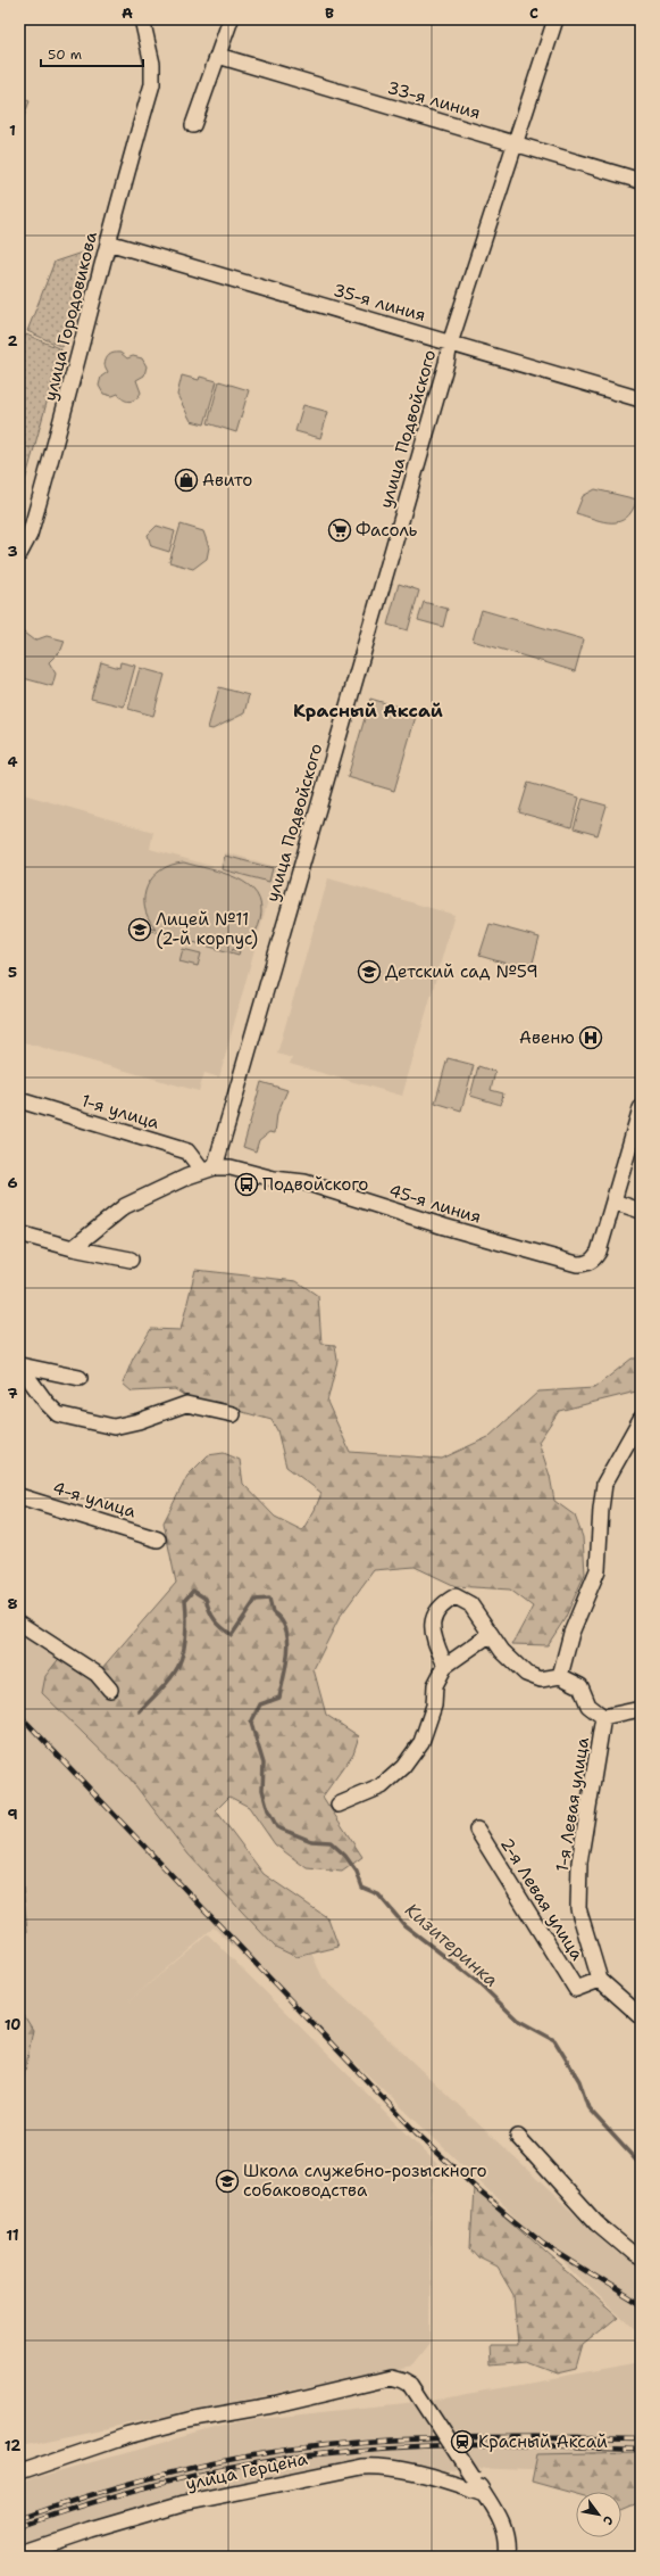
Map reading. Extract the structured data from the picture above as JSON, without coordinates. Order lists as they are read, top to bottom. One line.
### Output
{"streets":{"street":["33-я линия","35-я линия","улица Городовикова","улица Подвойского","1-я улица","45-я линия","4-я улица","1-я Левая улица","2-я Левая улица","улица Герцена"]},"crossings":[["33-я линия","улица Подвойского"],["35-я линия","улица Городовикова"],["35-я линия","улица Подвойского"],["улица Подвойского","1-я улица"],["улица Подвойского","45-я линия"],["1-я улица","45-я линия"],["1-я Левая улица","2-я Левая улица"]],"districts":["Красный Аксай"],"water":["Кизитеринка"],"places":{"shop":["Авито"],"supermarket":["Фасоль"],"school or university":["Лицей №11 (2-й корпус)","Детский сад №59","Школа служебно-розыскного собаководства"],"hospital":["Авеню"],"bus stop":["Подвойского"],"station":["Красный Аксай"]},"scale_bar":"50 m","north":"bottom right","grid":{"columns":["A","B","C"],"rows":["1","2","3","4","5","6","7","8","9","10","11","12"]}}
